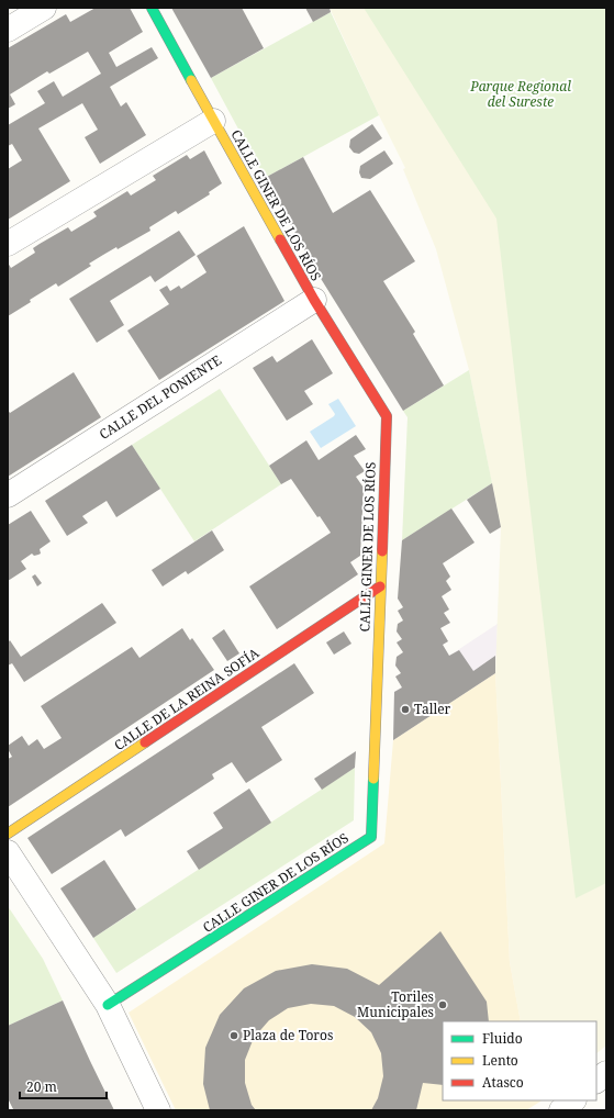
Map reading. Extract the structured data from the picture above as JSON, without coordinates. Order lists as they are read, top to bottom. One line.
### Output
{"streets":{"street":["CALLE GINER DE LOS RÍOS","CALLE DEL PONIENTE","CALLE DE LA REINA SOFÍA"]},"crossings":[["CALLE GINER DE LOS RÍOS","CALLE DEL PONIENTE"],["CALLE GINER DE LOS RÍOS","CALLE DE LA REINA SOFÍA"]],"parks":["Parque Regional del Sureste"],"places":["Taller","Toriles Municipales","Plaza de Toros"],"legend":["Fluido","Lento","Atasco"],"scale_bar":"20 m"}
